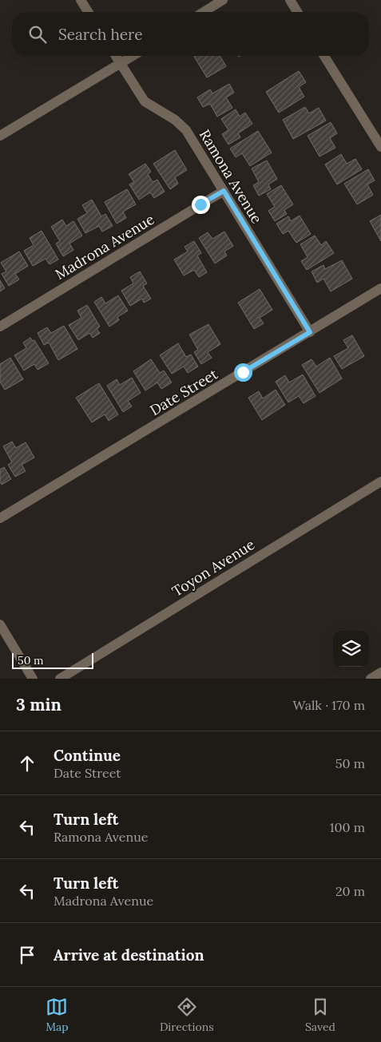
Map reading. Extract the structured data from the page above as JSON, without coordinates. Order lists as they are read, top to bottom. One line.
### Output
{"streets":{"street":["Ramona Avenue","Madrona Avenue","Date Street","Toyon Avenue"]},"crossings":[["Ramona Avenue","Madrona Avenue"],["Ramona Avenue","Date Street"]],"scale_bar":"50 m","page":{"search":"Search here","scale":"50 m","heading":["3 min","Walk · 170 m"],"list":[["Continue","Date Street","50 m"],["Turn left","Ramona Avenue","100 m"],["Turn left","Madrona Avenue","20 m"],"Arrive at destination"],"nav":["Map","Directions","Saved"]}}
